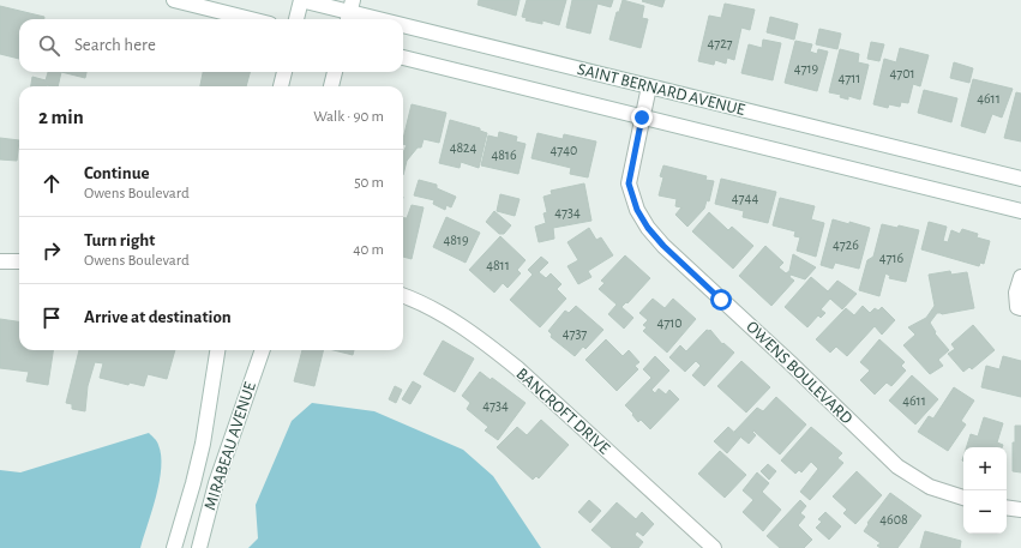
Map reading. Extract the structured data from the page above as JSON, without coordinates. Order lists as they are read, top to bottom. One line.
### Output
{"streets":{"street":["SAINT BERNARD AVENUE","OWENS BOULEVARD","BANCROFT DRIVE","MIRABEAU AVENUE"]},"crossings":[["SAINT BERNARD AVENUE","OWENS BOULEVARD"]],"house_numbers":["4727","4719","4701","4711","4611","4824","4740","4816","4744","4734","4819","4726","4716","4811","4710","4737","4611","4734","4608"],"page":{"search":"Search here","heading":["2 min","Walk · 90 m"],"list":[["Continue","Owens Boulevard","50 m"],["Turn right","Owens Boulevard","40 m"],"Arrive at destination"],"map_buttons":["+","−"]}}
